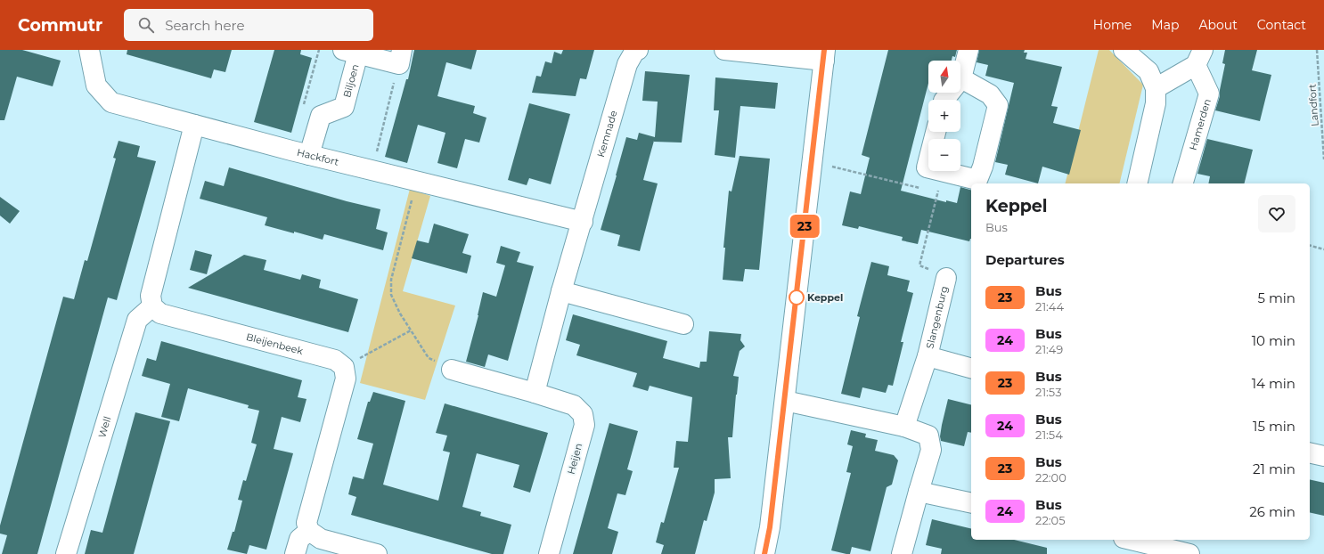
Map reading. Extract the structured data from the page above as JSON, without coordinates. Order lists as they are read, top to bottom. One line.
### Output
{"streets":{"street":["Biljoen","Hamerden","Kemnade","Hackfort","Slangenburg","Bleijenbeek","Well","Heijen"],"path":["Landfort"]},"crossings":[["Biljoen","Hackfort"],["Kemnade","Hackfort"],["Bleijenbeek","Well"]],"places":["Keppel"],"lines":["bus line 23"],"north":"top","page":{"header":"Commutr","search":"Search here","nav":["Home","Map","About","Contact"],"on_map":"23","map_buttons":["+","−"],"heading":[["Keppel","Bus"],"Departures"],"list":[{"mark":"23","name":"Bus","note":"21:44","value":"5 min"},{"mark":"24","name":"Bus","note":"21:49","value":"10 min"},{"mark":"23","name":"Bus","note":"21:53","value":"14 min"},{"mark":"24","name":"Bus","note":"21:54","value":"15 min"},{"mark":"23","name":"Bus","note":"22:00","value":"21 min"},{"mark":"24","name":"Bus","note":"22:05","value":"26 min"}]}}
